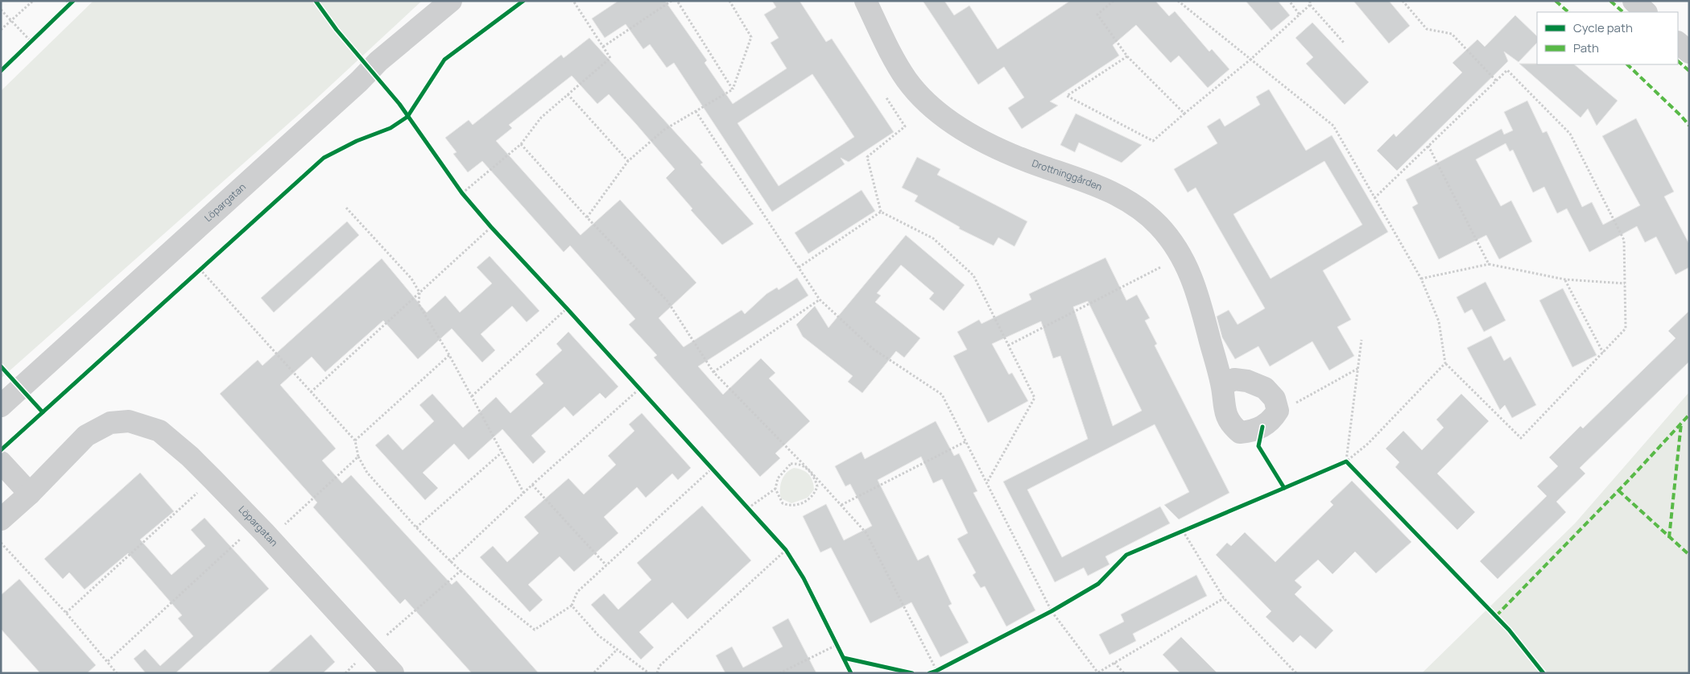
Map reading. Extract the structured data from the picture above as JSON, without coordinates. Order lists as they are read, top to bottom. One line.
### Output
{"streets":{"street":["Drottninggården","Löpargatan"]},"legend":["Cycle path","Path"]}
